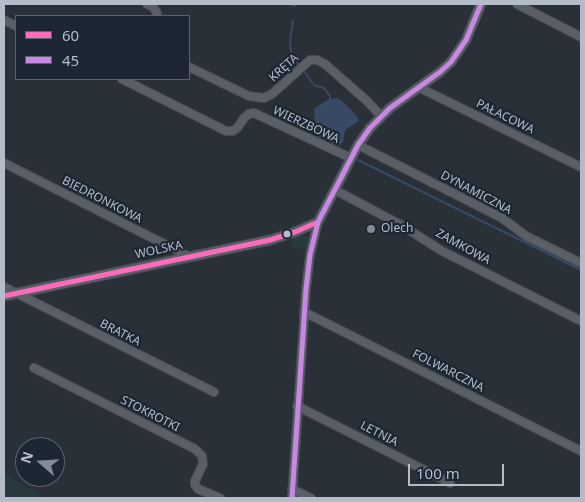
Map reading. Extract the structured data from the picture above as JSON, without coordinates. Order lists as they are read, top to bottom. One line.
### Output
{"streets":{"street":["KRĘTA","PAŁACOWA","WIERZBOWA","DYNAMICZNA","BIEDRONKOWA","ZAMKOWA","WOLSKA","BRATKA","FOLWARCZNA","STOKROTKI","LETNIA"]},"crossings":[["BIEDRONKOWA","WOLSKA"],["WOLSKA","BRATKA"]],"places":["Olech"],"lines":["transit line 45","transit line 60"],"legend":["60","45"],"scale_bar":"100 m","north":"left"}
